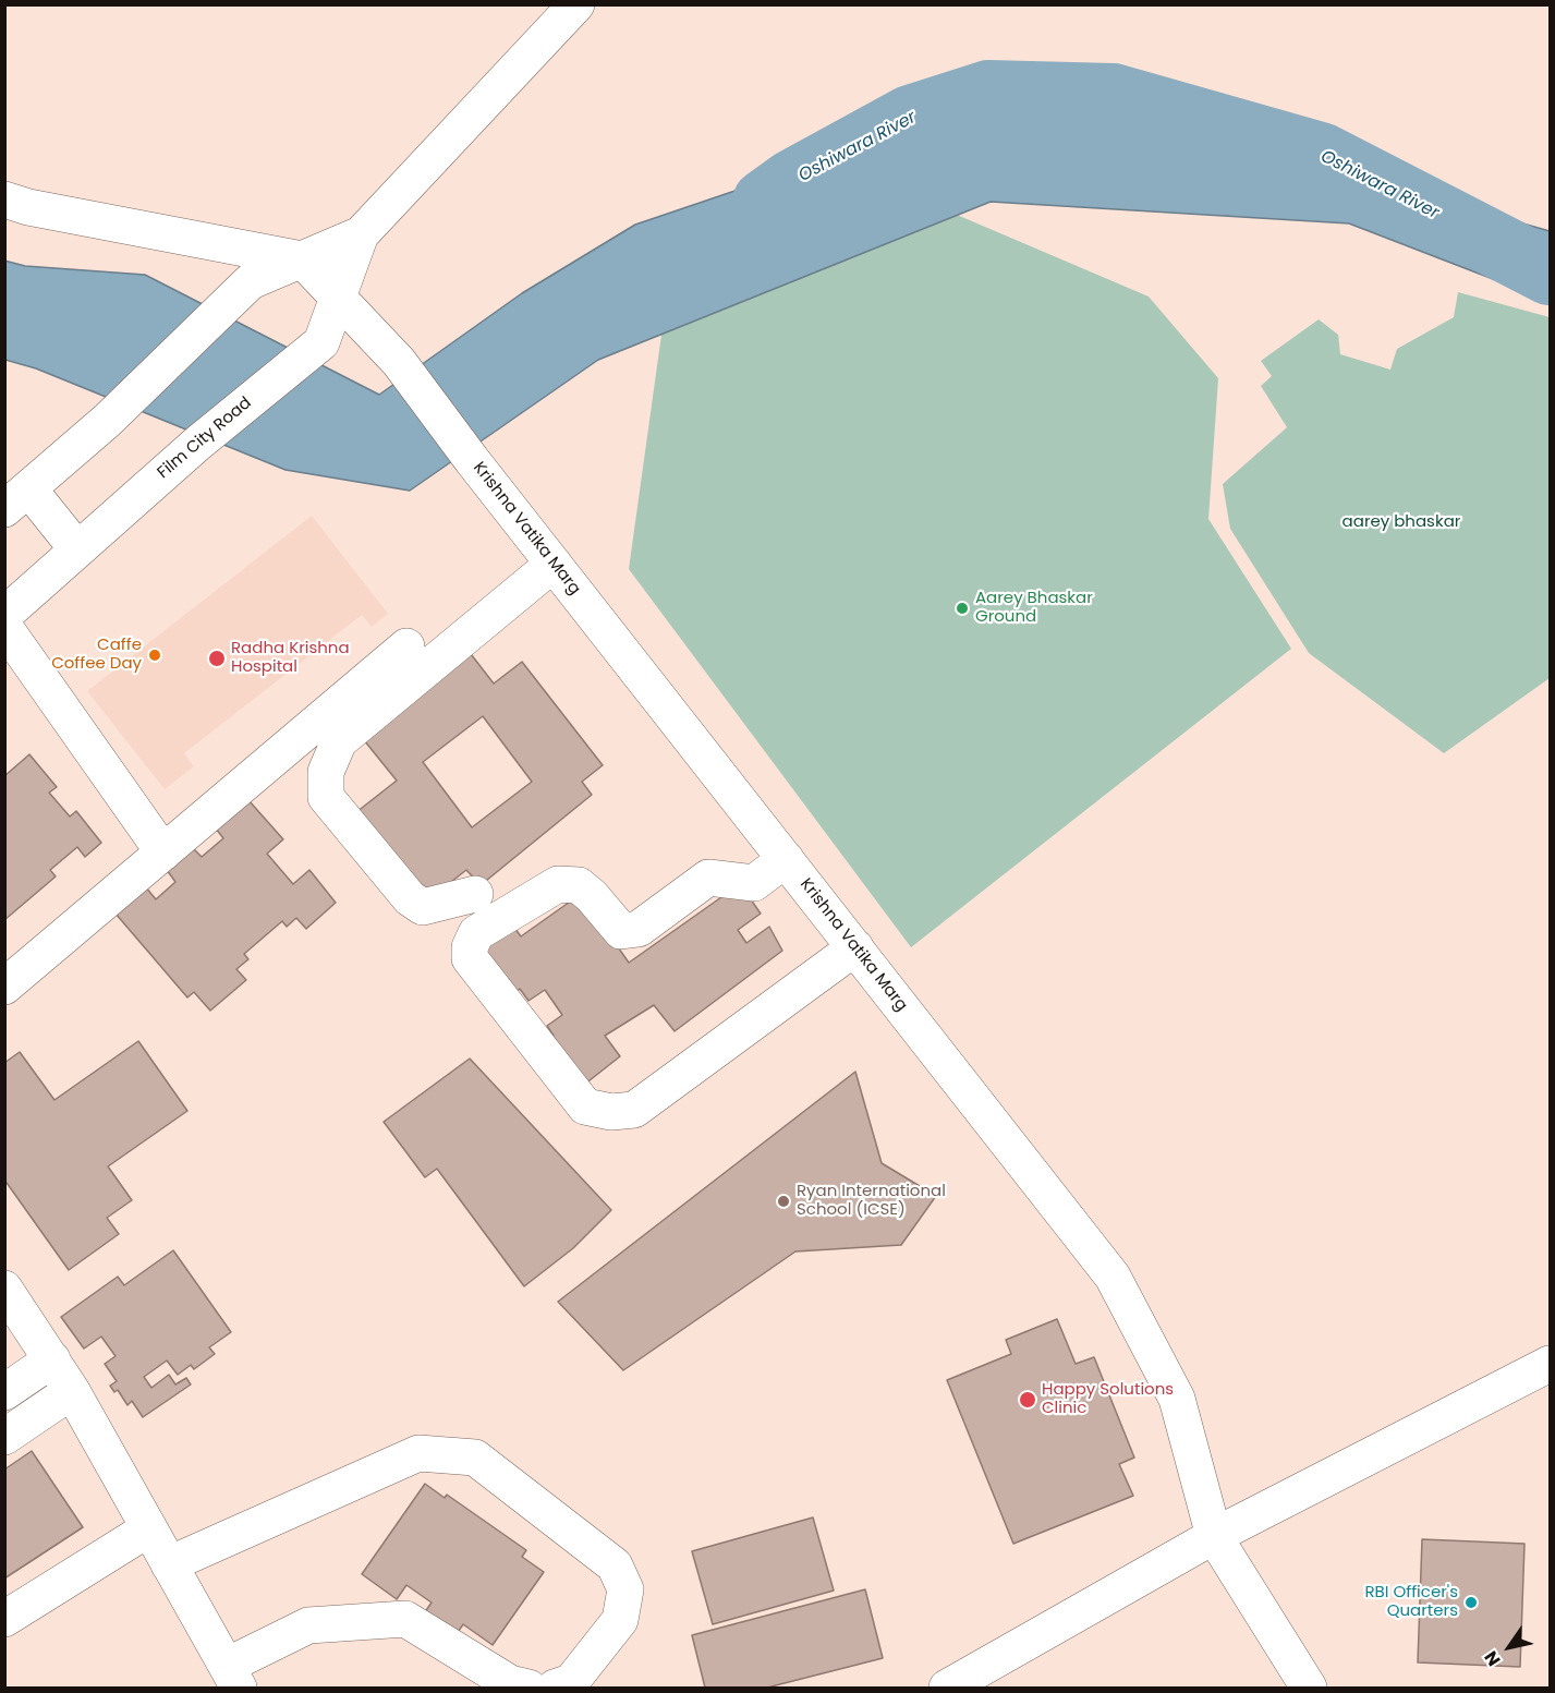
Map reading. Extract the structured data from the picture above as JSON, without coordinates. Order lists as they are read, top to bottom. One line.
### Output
{"streets":{"street":["Film City Road","Krishna Vatika Marg"]},"crossings":[["Film City Road","Krishna Vatika Marg"]],"water":["Oshiwara River"],"parks":["aarey bhaskar"],"places":["Aarey Bhaskar Ground","Caffe Coffee Day","Radha Krishna Hospital","Ryan International School (ICSE)","Happy Solutions Clinic","RBI Officer's Quarters"],"north":"bottom left"}
